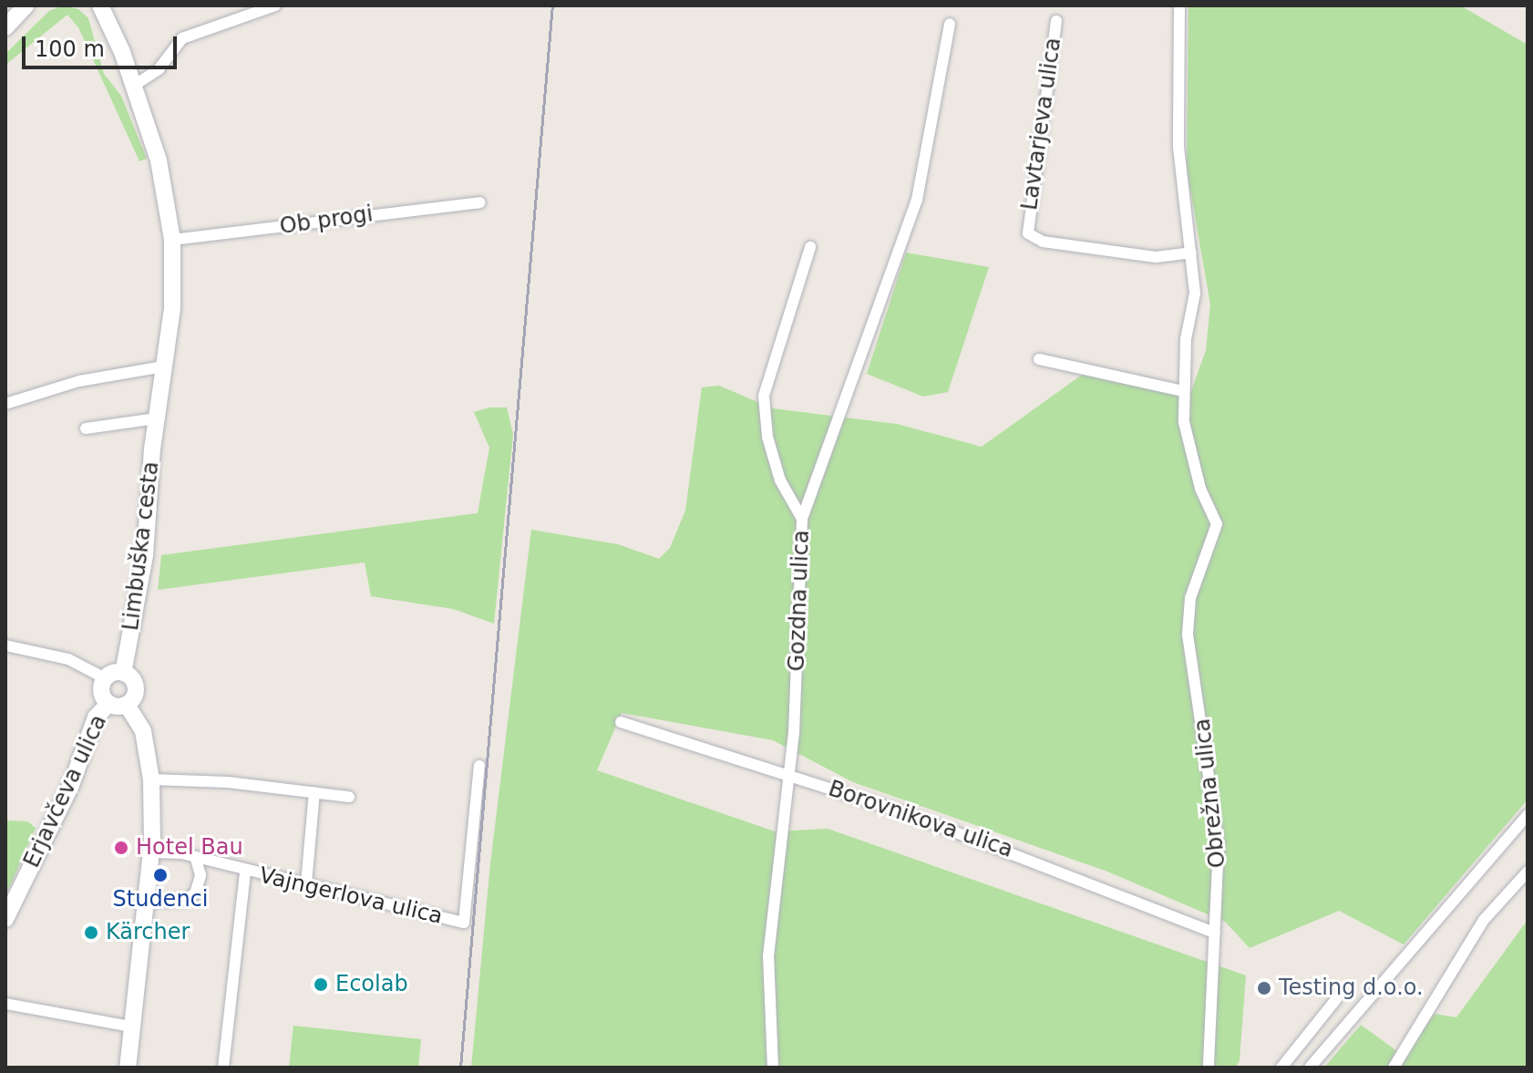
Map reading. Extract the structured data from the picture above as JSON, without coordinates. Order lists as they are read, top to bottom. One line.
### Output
{"streets":{"main road":["Limbuška cesta","Erjavčeva ulica"],"street":["Lavtarjeva ulica","Ob progi","Gozdna ulica","Obrežna ulica","Borovnikova ulica","Vajngerlova ulica"]},"crossings":[["Ob progi","Limbuška cesta"],["Limbuška cesta","Erjavčeva ulica"],["Limbuška cesta","Vajngerlova ulica"],["Gozdna ulica","Borovnikova ulica"],["Obrežna ulica","Borovnikova ulica"]],"places":["Hotel Bau","Studenci","Kärcher","Ecolab","Testing d.o.o."],"scale_bar":"100 m"}
